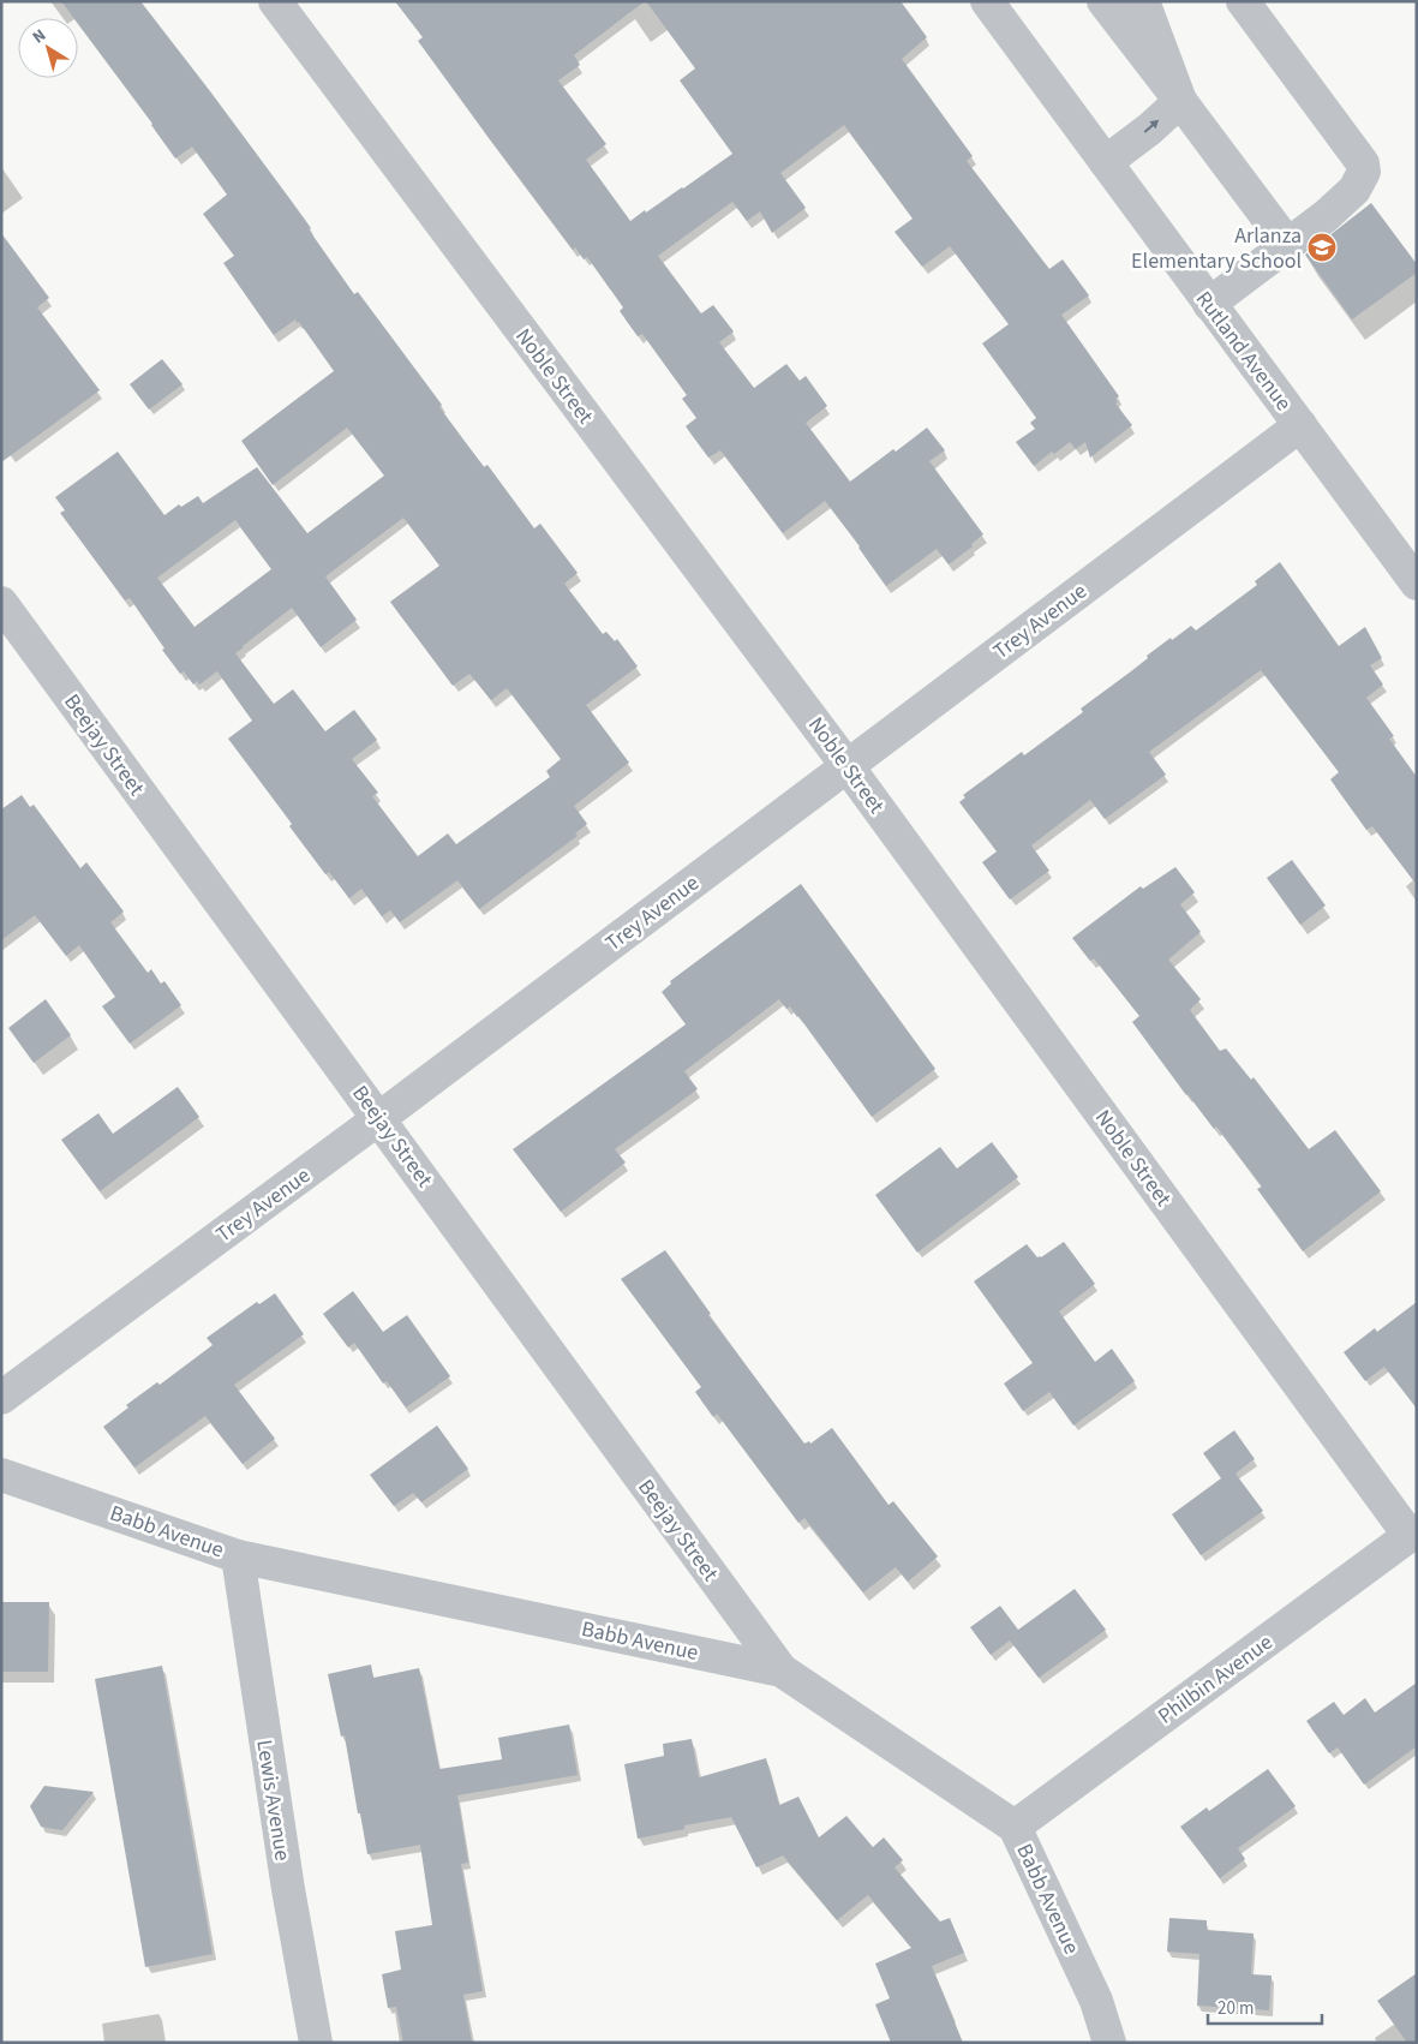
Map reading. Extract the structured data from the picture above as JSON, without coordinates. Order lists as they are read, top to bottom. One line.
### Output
{"streets":{"street":["Rutland Avenue","Noble Street","Trey Avenue","Beejay Street","Babb Avenue","Philbin Avenue","Lewis Avenue"]},"crossings":[["Rutland Avenue","Trey Avenue"],["Noble Street","Trey Avenue"],["Noble Street","Philbin Avenue"],["Trey Avenue","Beejay Street"],["Beejay Street","Babb Avenue"],["Babb Avenue","Philbin Avenue"],["Babb Avenue","Lewis Avenue"]],"places":{"school or university":["Arlanza Elementary School"]},"scale_bar":"20 m","north":"top left"}
